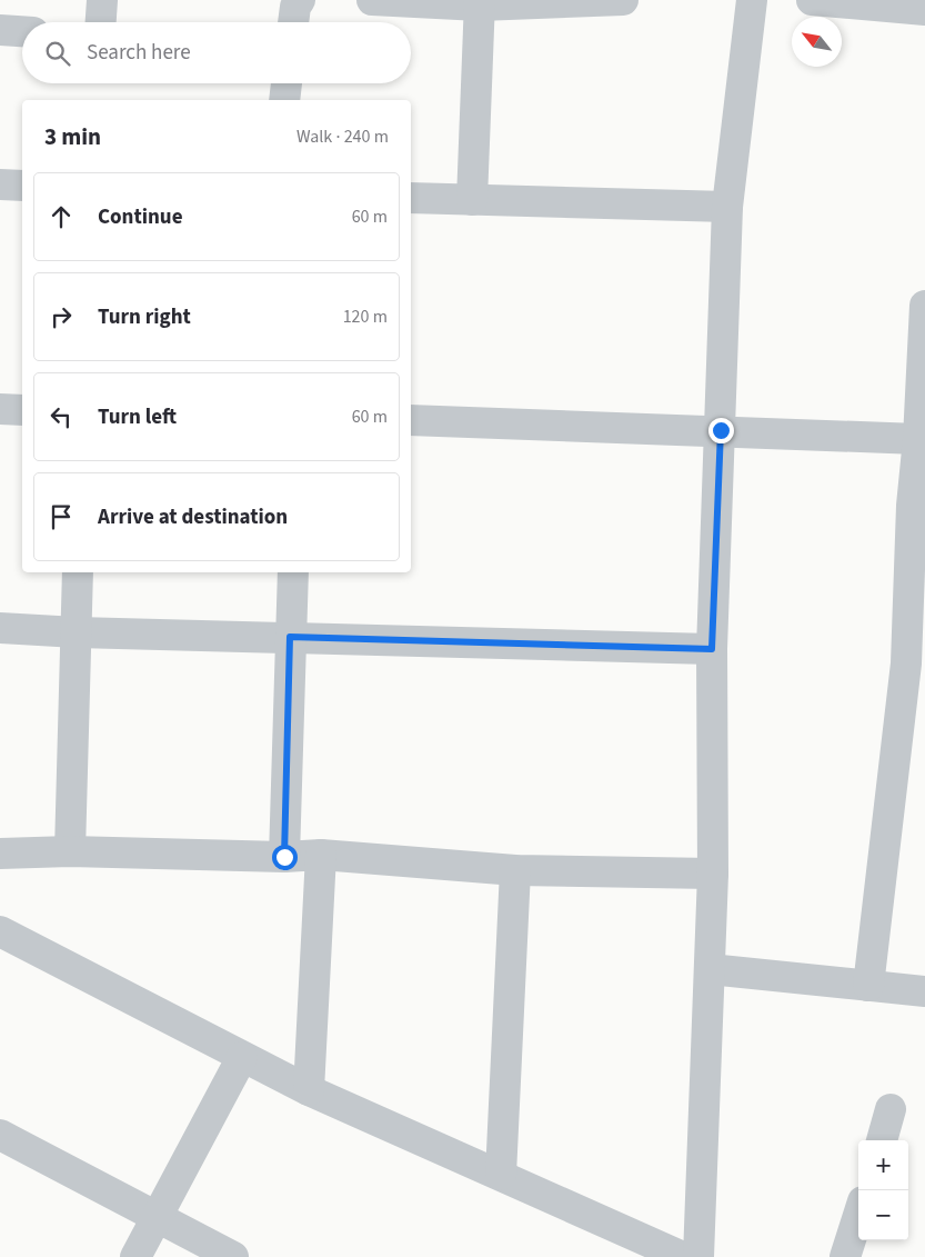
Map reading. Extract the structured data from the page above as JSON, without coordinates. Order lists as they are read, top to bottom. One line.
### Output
{"north":"top left","page":{"search":"Search here","heading":["3 min","Walk · 240 m"],"list":[["Continue","60 m"],["Turn right","120 m"],["Turn left","60 m"],"Arrive at destination"],"map_buttons":["+","−"]}}
